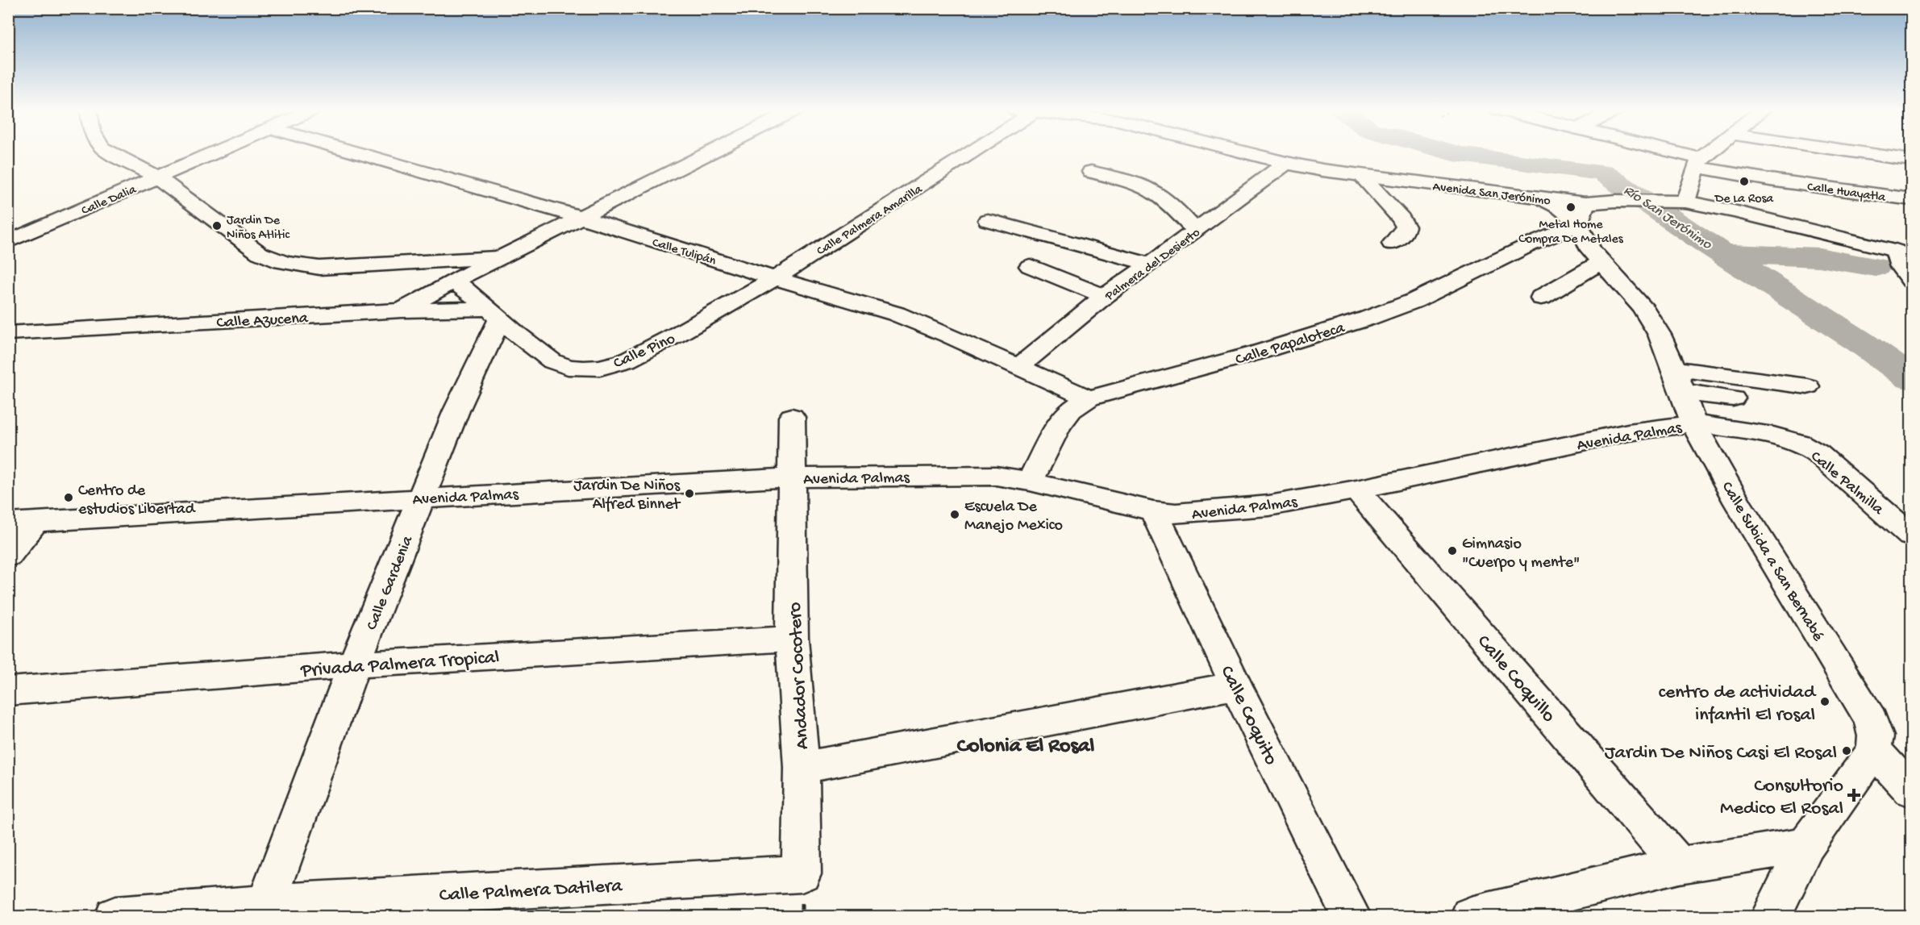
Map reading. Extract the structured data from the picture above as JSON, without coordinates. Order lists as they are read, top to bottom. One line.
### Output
{"streets":{"street":["Calle Huayatla","Avenida San Jerónimo","Calle Dalia","Calle Palmera Amarilla","Calle Tulipán","Palmera del Desierto","Calle Azucena","Calle Papaloteca","Calle Pino","Avenida Palmas","Calle Palmilla","Calle Subida a San Bernabé","Calle Gardenia","Privada Palmera Tropical","Andador Cocotero","Calle Coquillo","Calle Coquito","Calle Palmera Datilera"]},"crossings":[["Avenida San Jerónimo","Palmera del Desierto"],["Calle Dalia","Calle Azucena"],["Calle Palmera Amarilla","Calle Tulipán"],["Calle Palmera Amarilla","Calle Pino"],["Calle Tulipán","Palmera del Desierto"],["Calle Tulipán","Calle Azucena"],["Calle Tulipán","Calle Papaloteca"],["Calle Tulipán","Calle Pino"],["Calle Papaloteca","Avenida Palmas"],["Calle Papaloteca","Calle Subida a San Bernabé"],["Calle Pino","Calle Gardenia"],["Avenida Palmas","Calle Palmilla"],["Avenida Palmas","Calle Subida a San Bernabé"],["Avenida Palmas","Calle Gardenia"],["Avenida Palmas","Andador Cocotero"],["Avenida Palmas","Calle Coquillo"],["Avenida Palmas","Calle Coquito"],["Calle Palmilla","Calle Subida a San Bernabé"],["Calle Gardenia","Privada Palmera Tropical"],["Calle Gardenia","Calle Palmera Datilera"],["Privada Palmera Tropical","Andador Cocotero"],["Andador Cocotero","Calle Palmera Datilera"]],"districts":["Colonia El Rosal"],"water":["Río San Jerónimo"],"places":{"other":["De La Rosa","Metal Home Compra De Metales","Jardin De Niños Atlitic","Jardin De Niños Alfred Binnet","Centro de estudios Libertad","Escuela De Manejo Mexico","Gimnasio \"Cuerpo y mente\"","centro de actividad infantil El rosal","Jardin De Niños Casi El Rosal"],"health":["Consultorio Medico El Rosal"]}}
